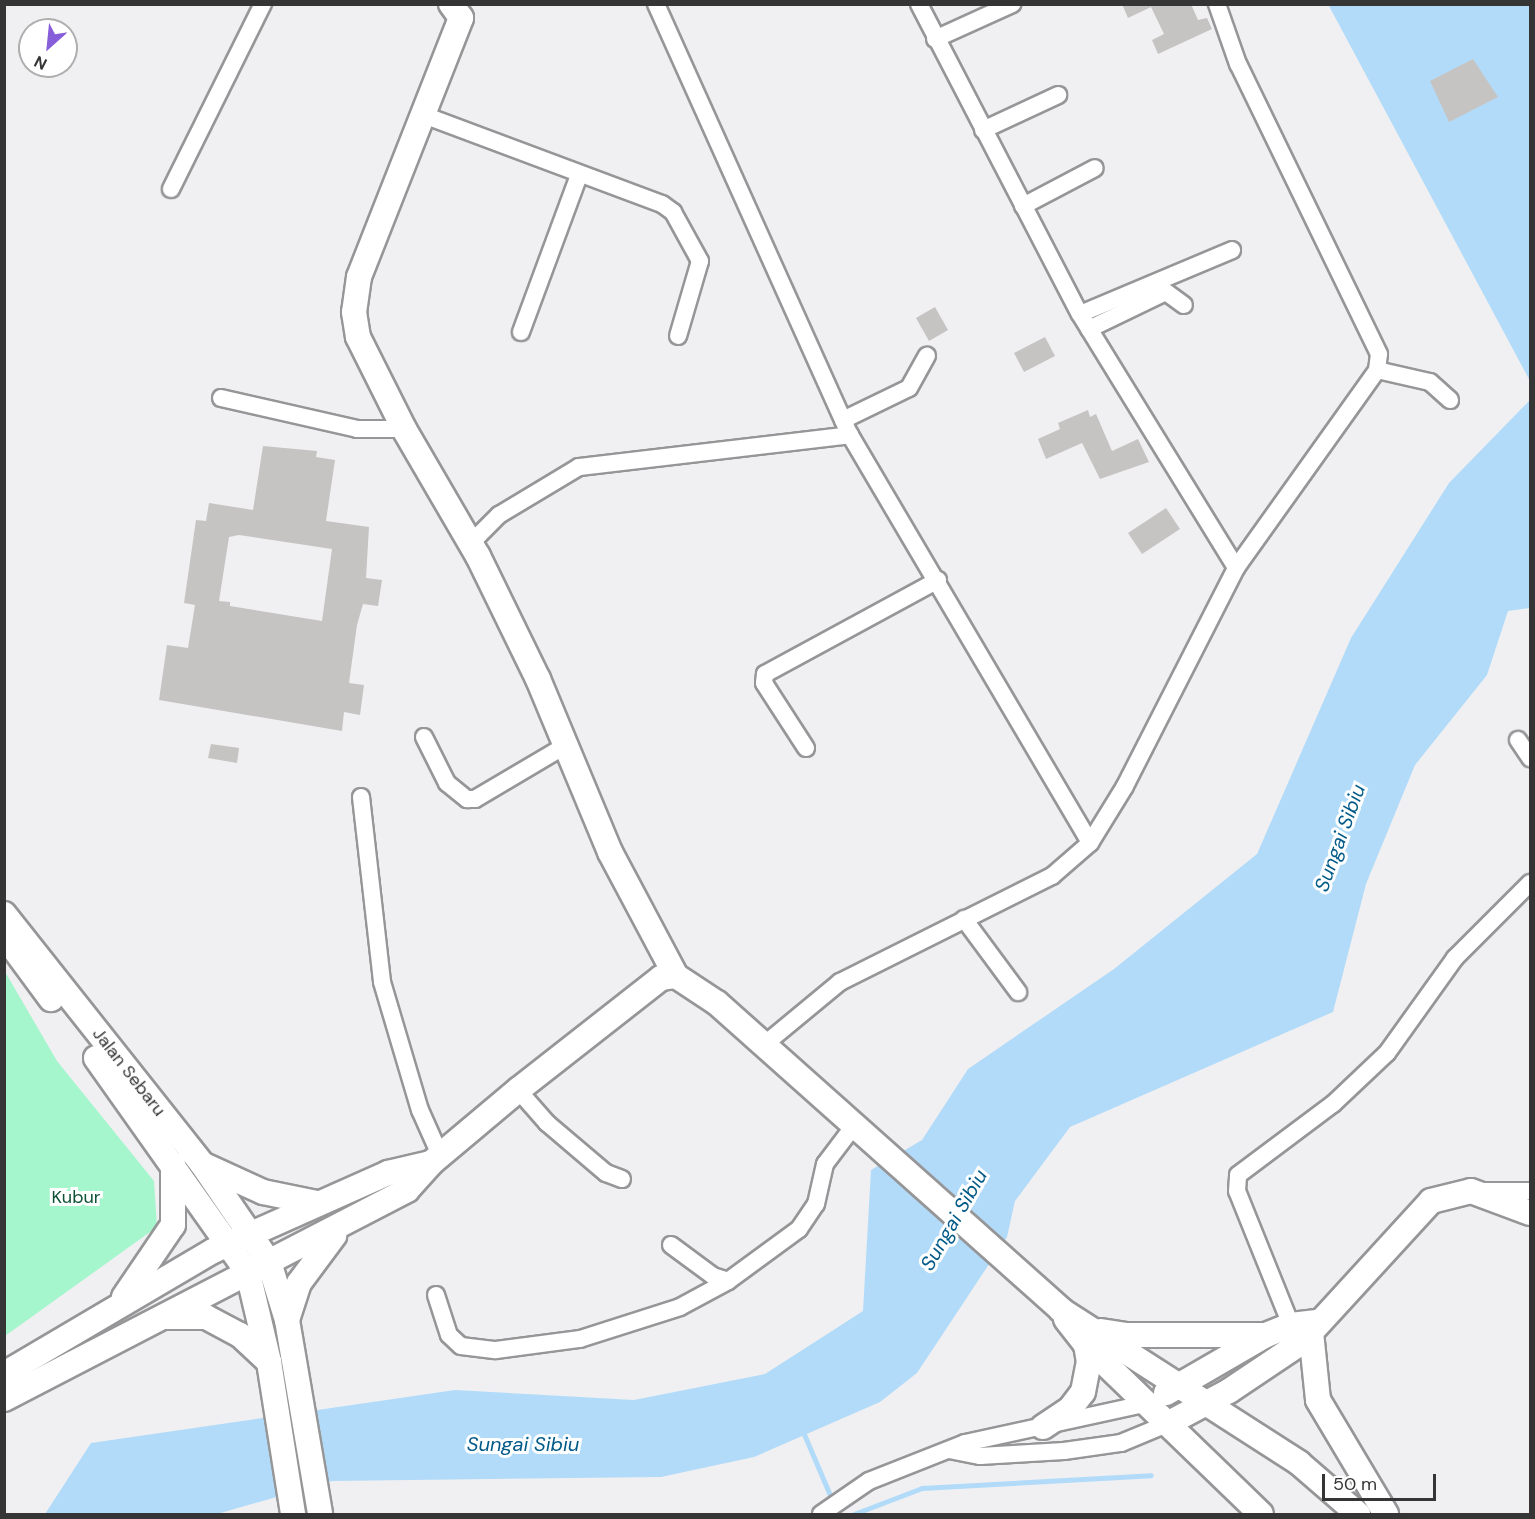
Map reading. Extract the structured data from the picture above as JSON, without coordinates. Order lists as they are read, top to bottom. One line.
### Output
{"streets":{"main road":["Jalan Sebaru"]},"water":["Sungai Sibiu"],"parks":["Kubur"],"scale_bar":"50 m","north":"bottom left"}
